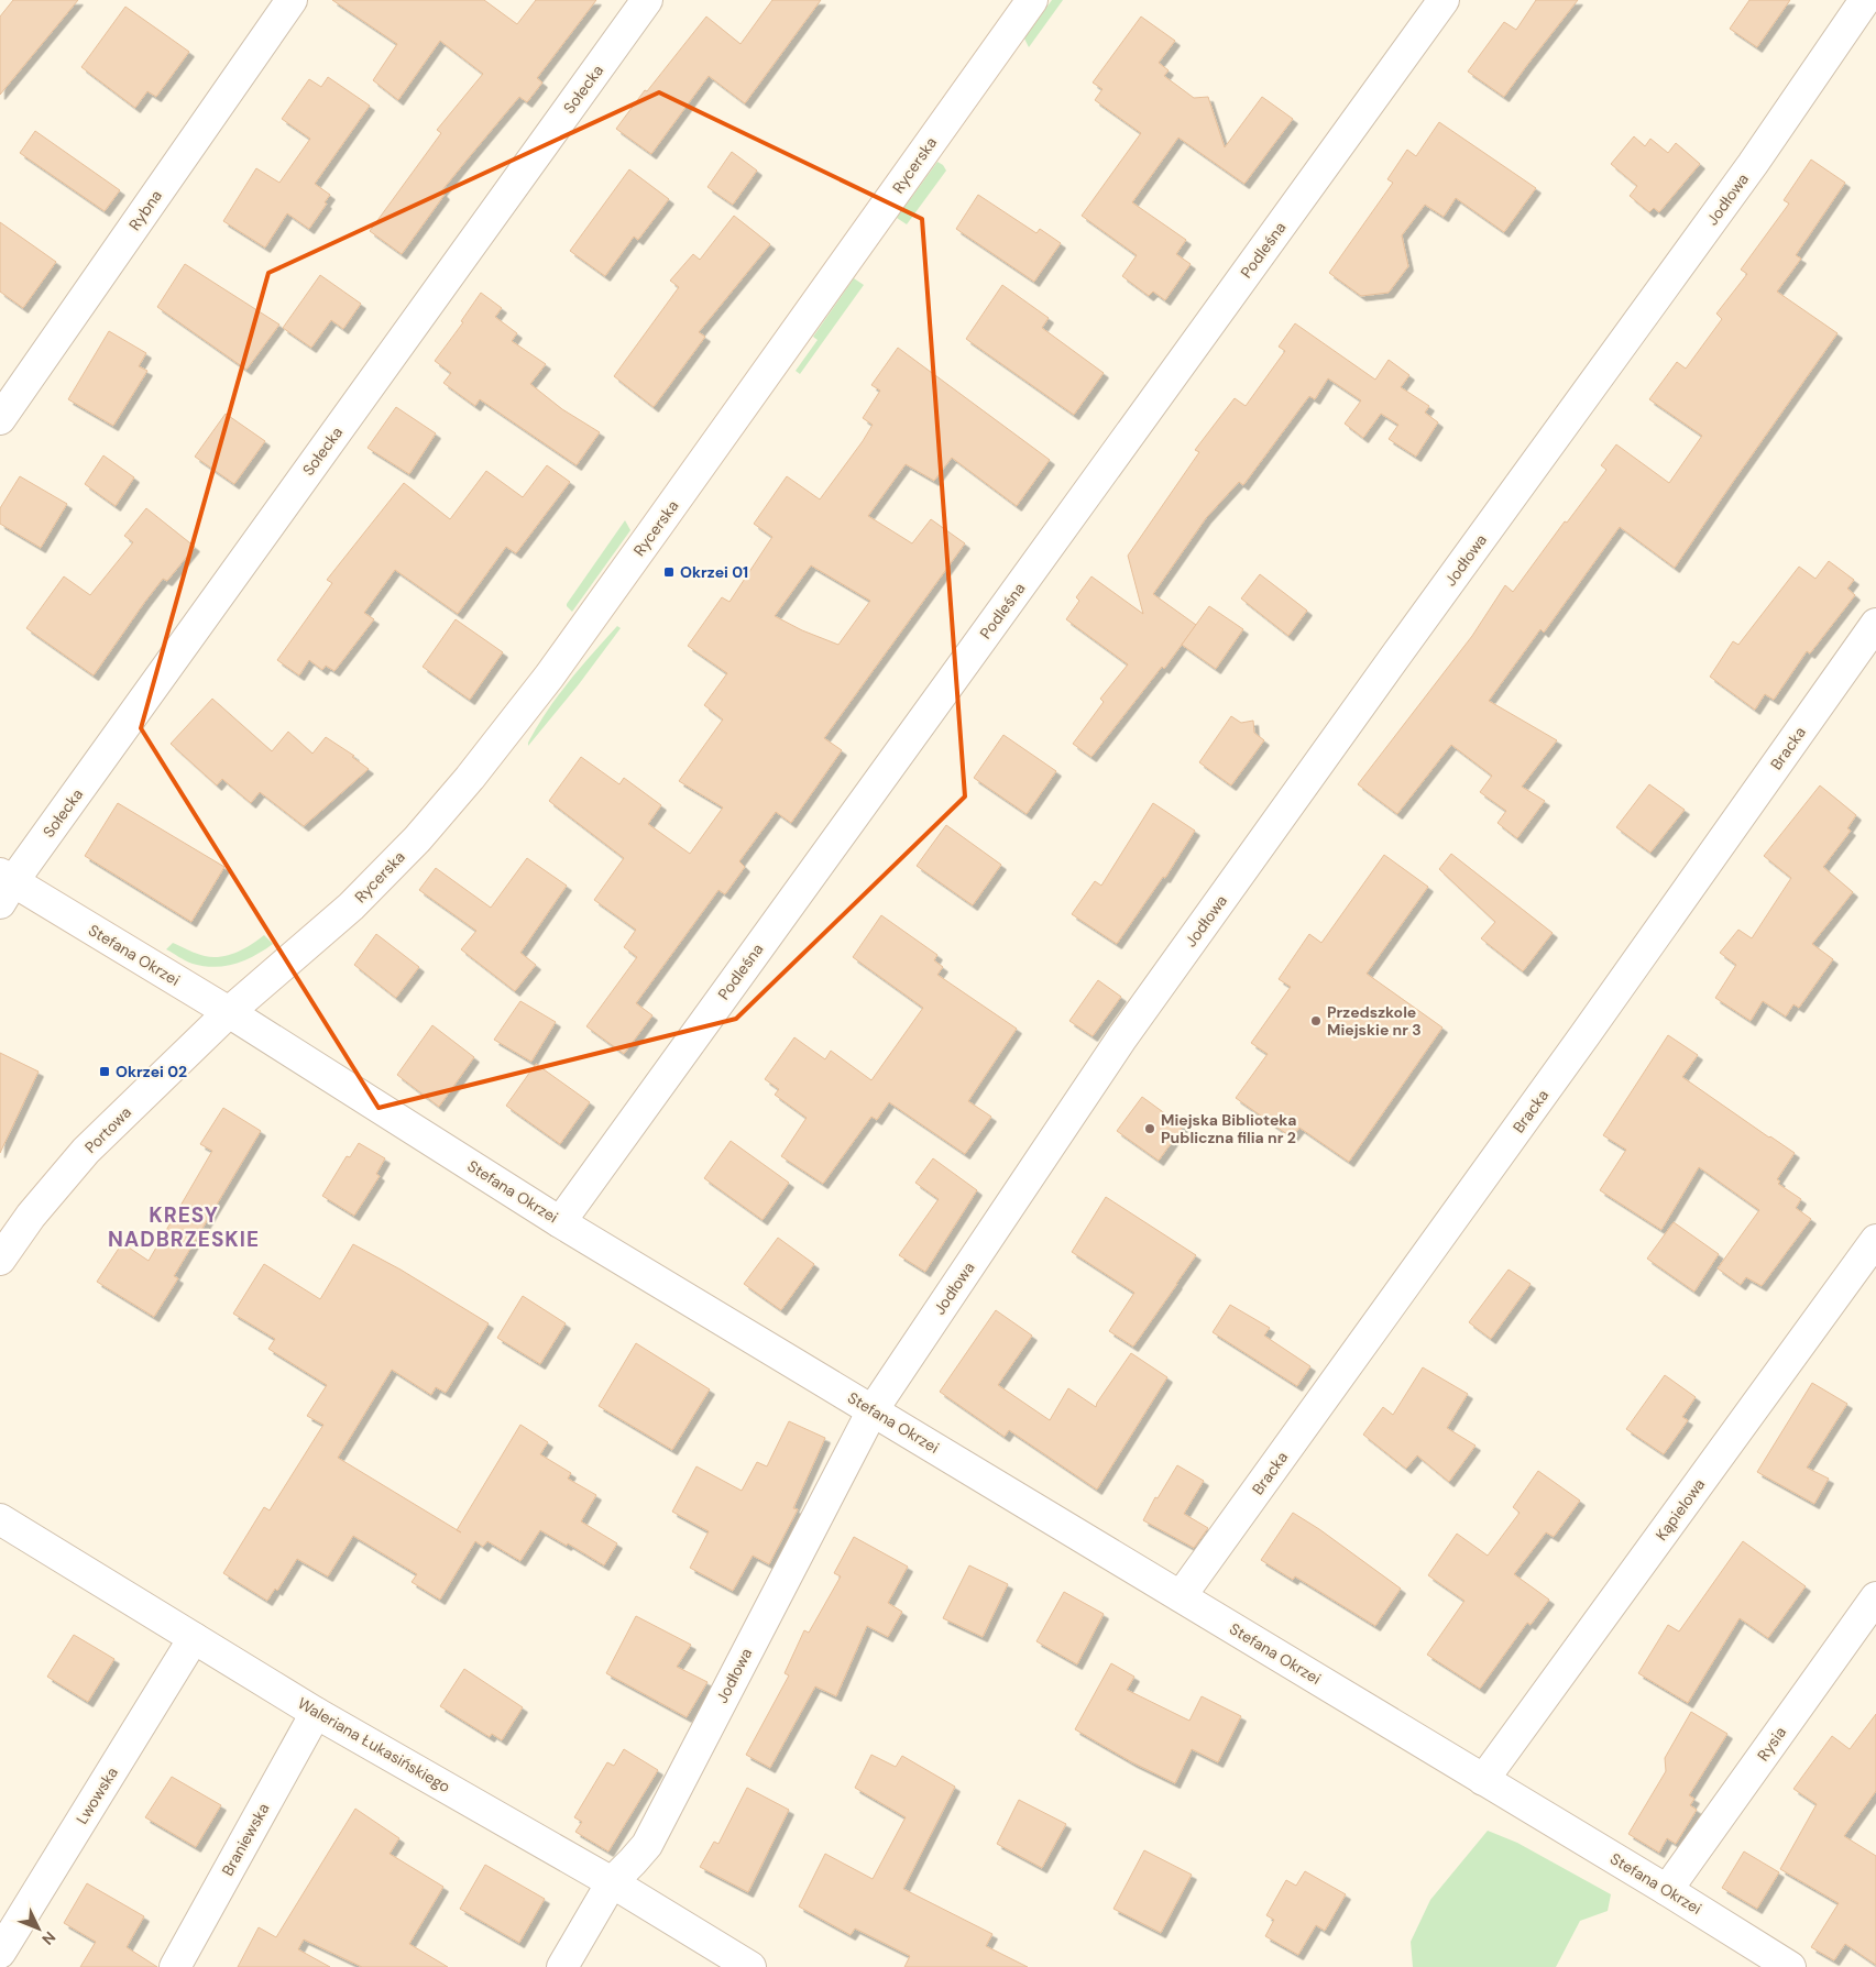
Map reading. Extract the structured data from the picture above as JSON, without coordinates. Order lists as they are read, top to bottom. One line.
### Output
{"streets":{"street":["Sołecka","Rycerska","Jodłowa","Rybna","Podleśna","Bracka","Stefana Okrzei","Portowa","Kąpielowa","Rysia","Waleriana Łukasińskiego","Lwowska","Braniewska"]},"crossings":[["Sołecka","Stefana Okrzei"],["Rycerska","Stefana Okrzei"],["Rycerska","Portowa"],["Jodłowa","Stefana Okrzei"],["Jodłowa","Waleriana Łukasińskiego"],["Podleśna","Stefana Okrzei"],["Bracka","Stefana Okrzei"],["Stefana Okrzei","Portowa"],["Stefana Okrzei","Kąpielowa"],["Stefana Okrzei","Rysia"],["Waleriana Łukasińskiego","Lwowska"],["Waleriana Łukasińskiego","Braniewska"]],"districts":["KRESY NADBRZESKIE"],"places":{"transit":["Okrzei 01","Okrzei 02"],"other":["Przedszkole Miejskie nr 3","Miejska Biblioteka Publiczna filia nr 2"]},"north":"bottom right"}
